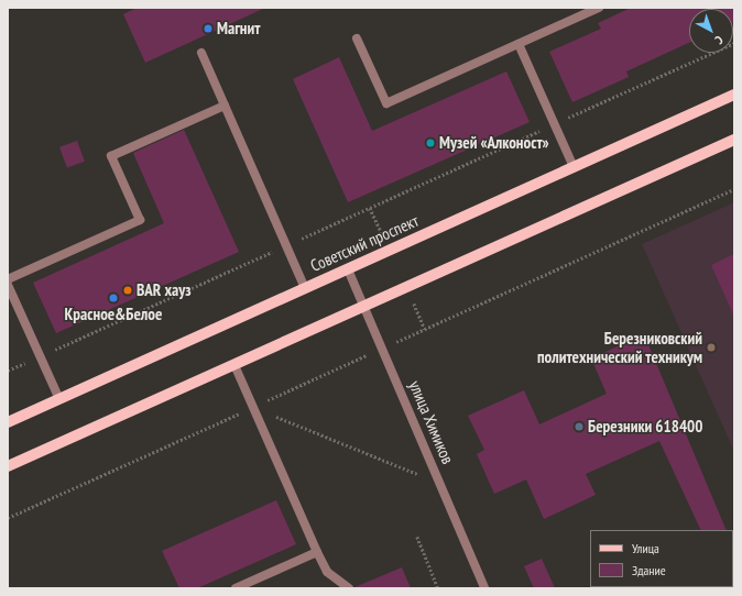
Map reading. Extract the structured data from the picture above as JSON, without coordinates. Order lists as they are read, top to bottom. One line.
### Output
{"streets":{"main road":["Советский проспект"],"street":["улица Химиков"]},"crossings":[["Советский проспект","улица Химиков"]],"places":["Магнит","Музей «Алконост»","BAR хауз","Красное&Белое","Березниковский политехнический техникум","Березники 618400"],"legend":["Улица","Здание"],"north":"bottom right"}
